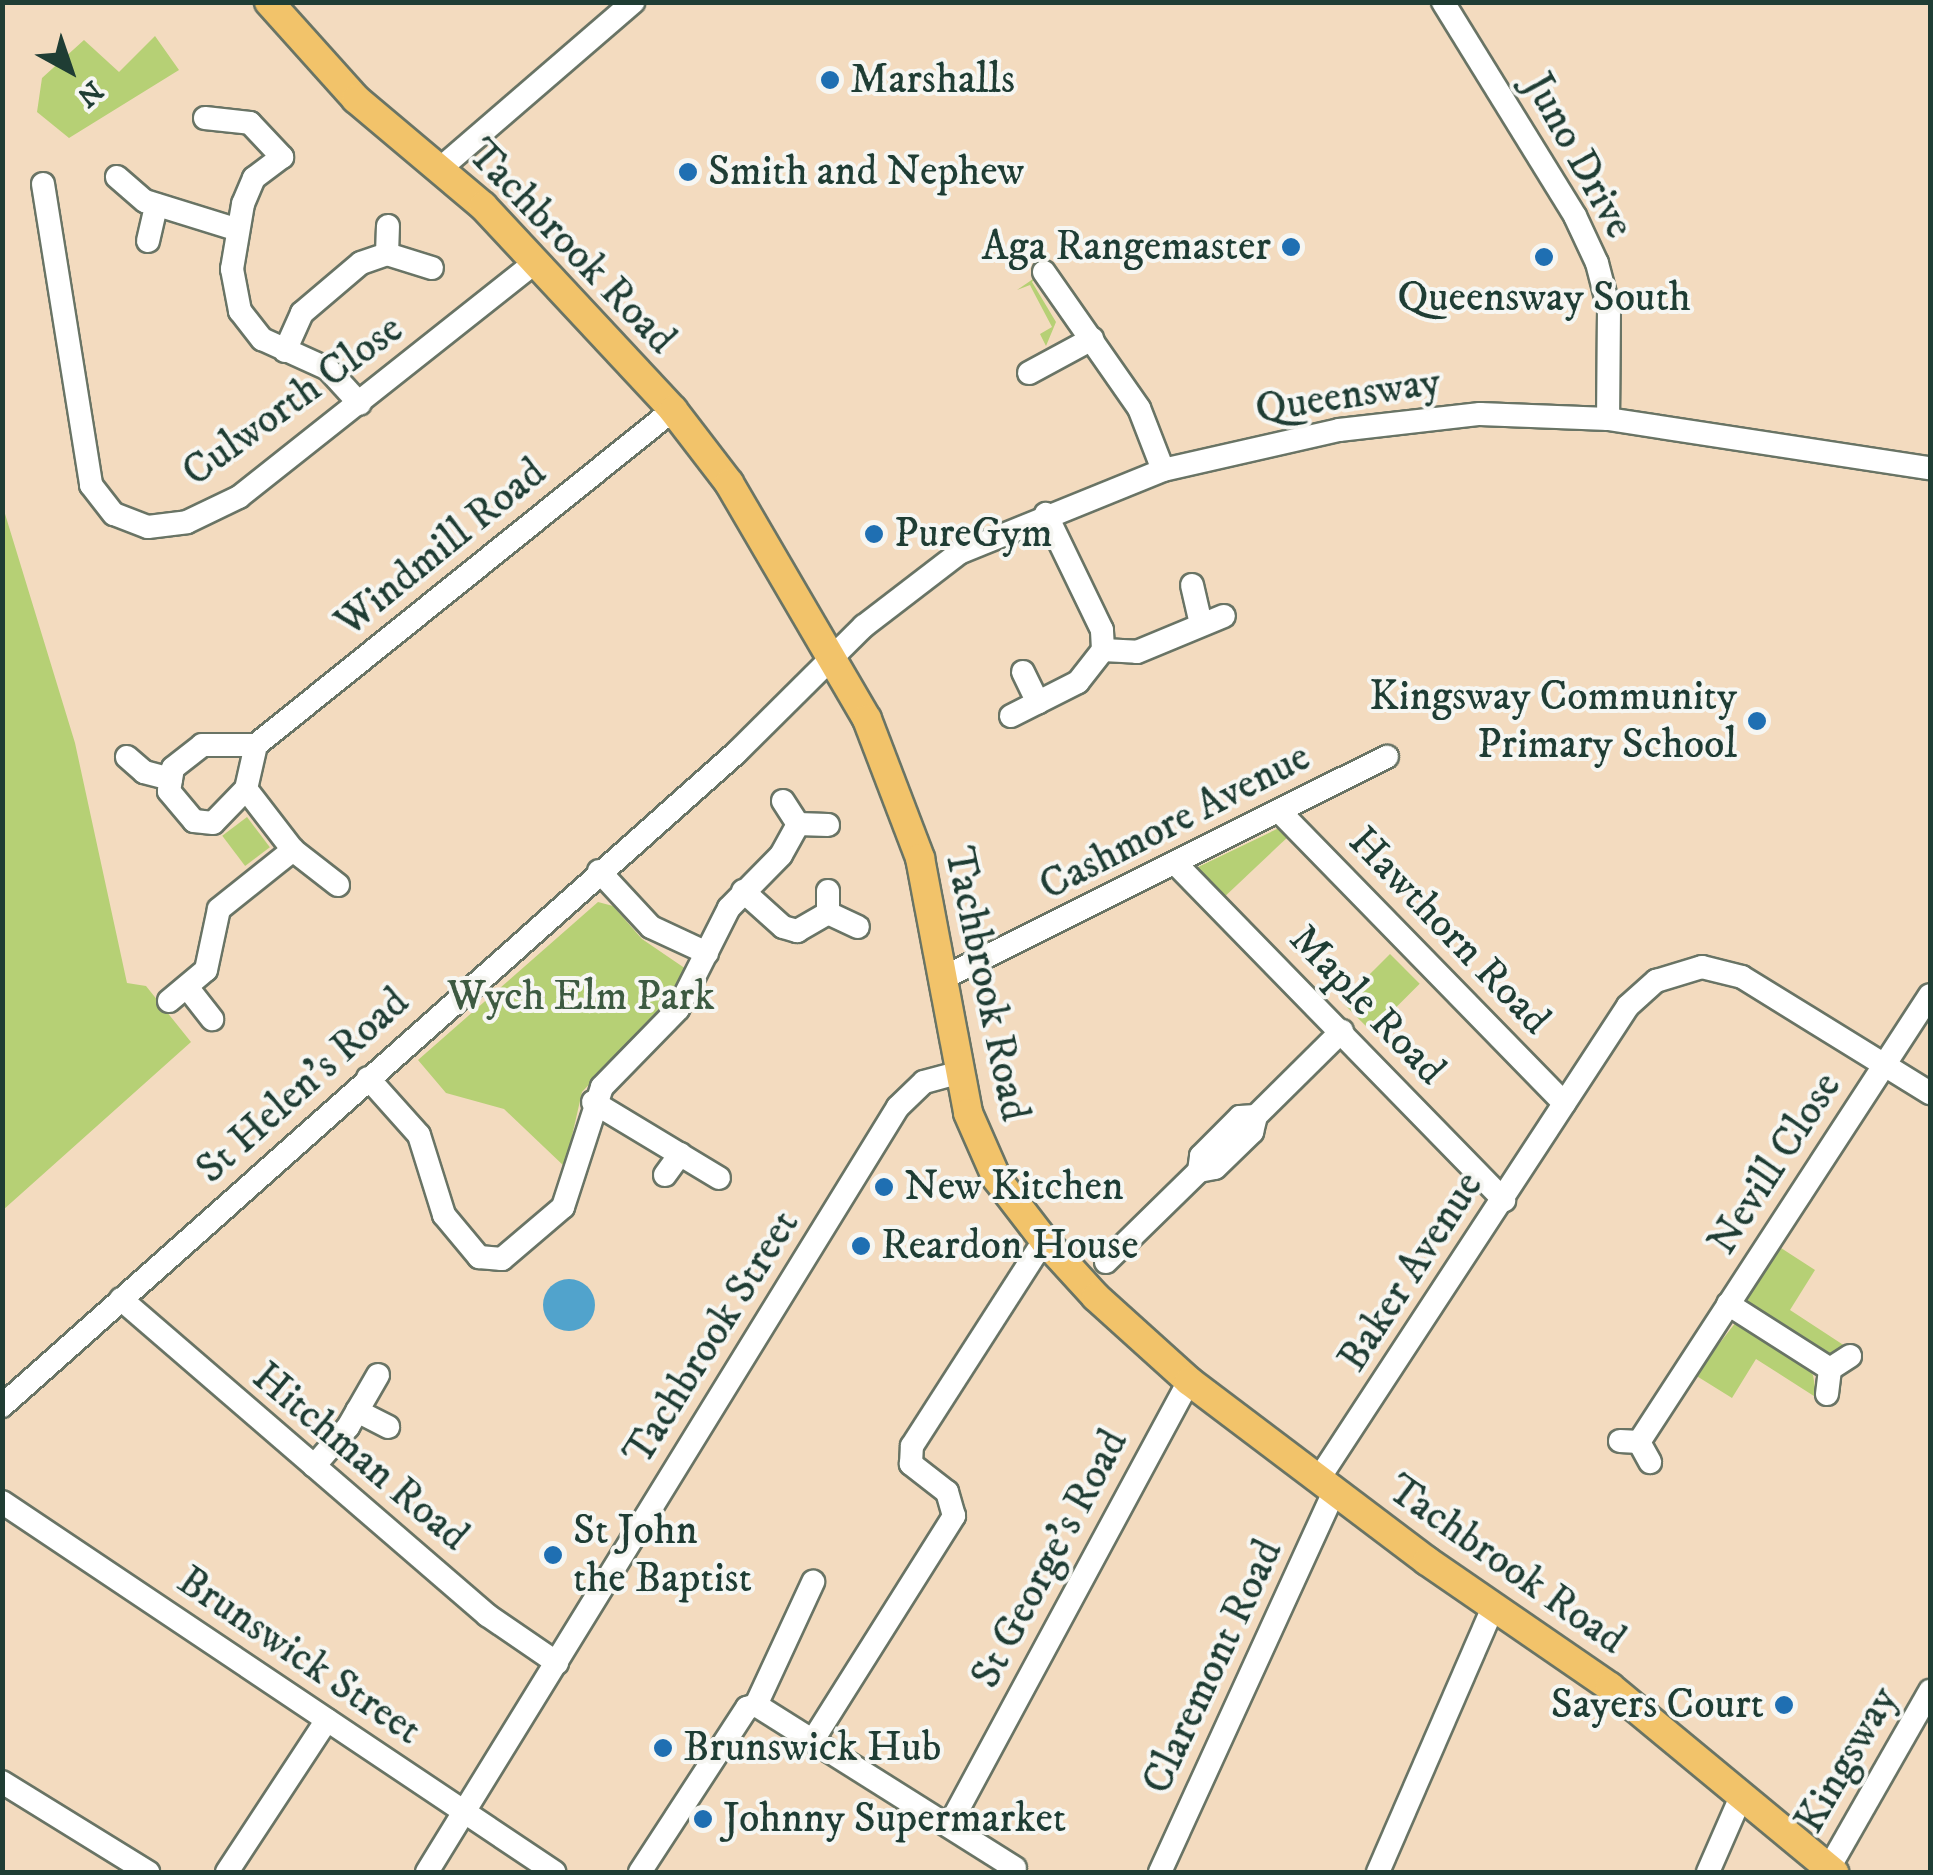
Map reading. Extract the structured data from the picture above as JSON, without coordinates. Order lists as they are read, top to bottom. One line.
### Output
{"streets":{"main road":["Tachbrook Road"],"street":["Juno Drive","Queensway","Culworth Close","Windmill Road","Cashmore Avenue","Hawthorn Road","Maple Road","St Helen's Road","Nevill Close","Baker Avenue","Tachbrook Street","Hitchman Road","St George's Road","Brunswick Street","Claremont Road","Kingsway"]},"crossings":[["Juno Drive","Queensway"],["Tachbrook Road","Queensway"],["Tachbrook Road","Culworth Close"],["Tachbrook Road","Windmill Road"],["Tachbrook Road","Cashmore Avenue"],["Tachbrook Road","St Helen's Road"],["Tachbrook Road","Baker Avenue"],["Tachbrook Road","Tachbrook Street"],["Tachbrook Road","St George's Road"],["Tachbrook Road","Claremont Road"],["Tachbrook Road","Kingsway"],["Queensway","St Helen's Road"],["Cashmore Avenue","Hawthorn Road"],["Cashmore Avenue","Maple Road"],["Hawthorn Road","Baker Avenue"],["Maple Road","Baker Avenue"],["St Helen's Road","Hitchman Road"],["Nevill Close","Baker Avenue"],["Baker Avenue","Claremont Road"],["Tachbrook Street","Hitchman Road"],["Tachbrook Street","Brunswick Street"]],"parks":["Wych Elm Park"],"places":["Marshalls","Smith and Nephew","Aga Rangemaster","Queensway South","PureGym","Kingsway Community Primary School","New Kitchen","Reardon House","St John the Baptist","Sayers Court","Brunswick Hub","Johnny Supermarket"],"north":"bottom right"}
